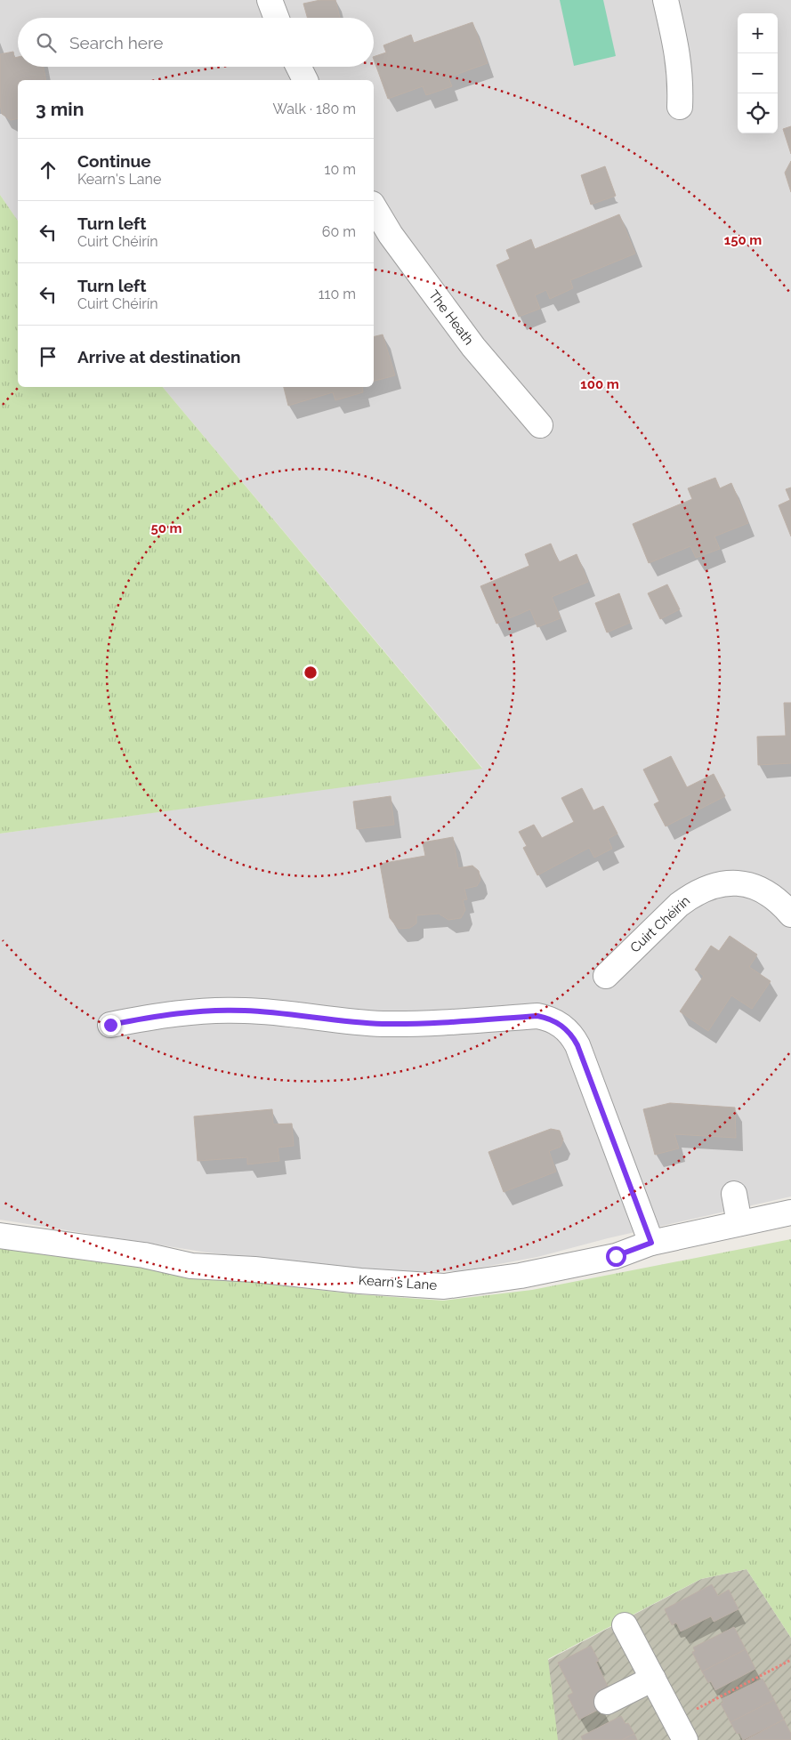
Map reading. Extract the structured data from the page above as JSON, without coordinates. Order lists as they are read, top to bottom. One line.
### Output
{"streets":{"street":["The Heath","Cuirt Chéirín","Kearn's Lane"]},"page":{"map_buttons":["+","−"],"search":"Search here","heading":["3 min","Walk · 180 m"],"list":[["Continue","Kearn's Lane","10 m"],["Turn left","Cuirt Chéirín","60 m"],["Turn left","Cuirt Chéirín","110 m"],"Arrive at destination"]},"rings":["150 m","100 m","50 m"]}
